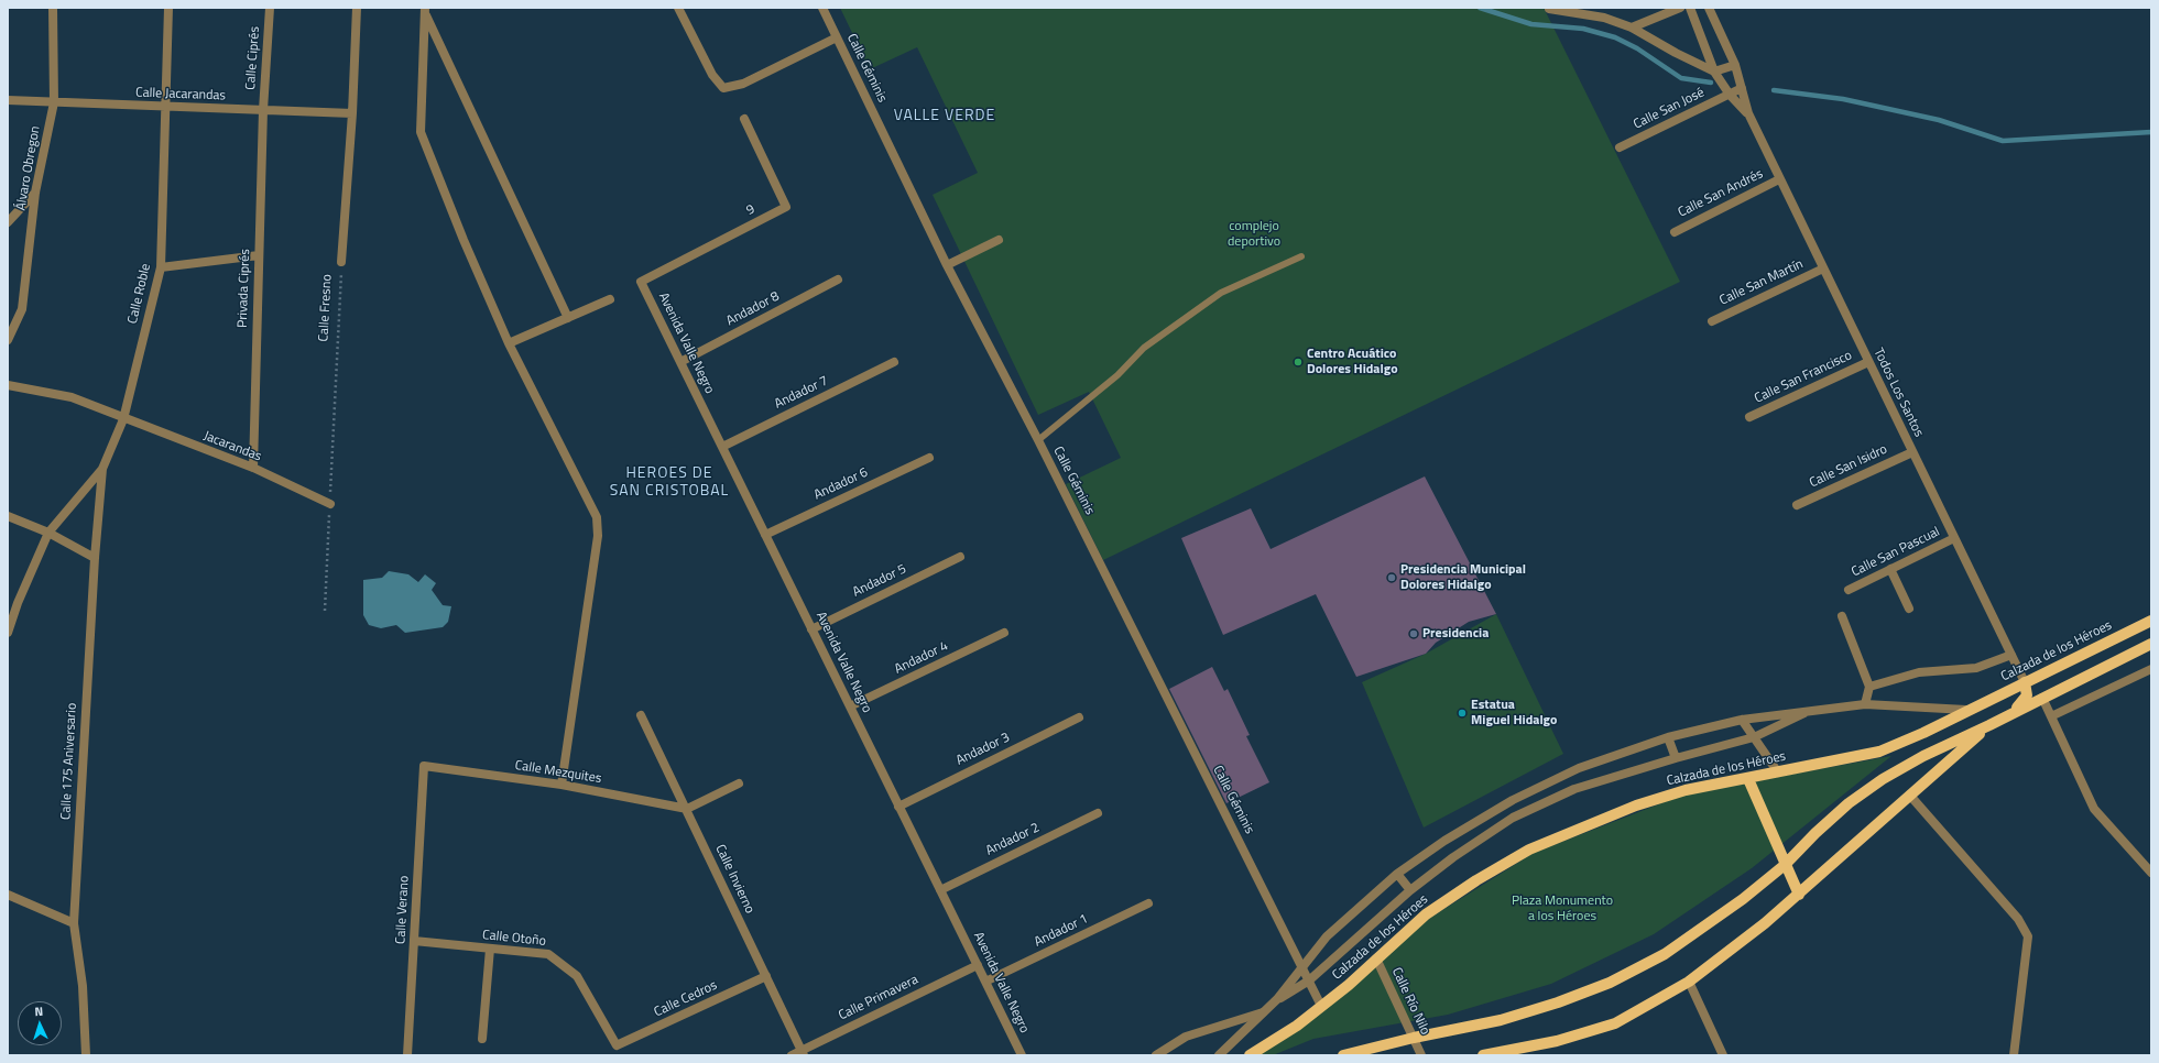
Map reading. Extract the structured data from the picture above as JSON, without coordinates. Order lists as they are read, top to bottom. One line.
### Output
{"streets":{"main road":["Calzada de los Héroes"],"street":["Calle Ciprés","Calle Géminis","Calle Jacarandas","Calle San José","Álvaro Obregon","Calle San Andrés","9","Calle San Martín","Privada Ciprés","Calle Roble","Calle Fresno","Andador 8","Avenida Valle Negro","Calle San Francisco","Andador 7","Todos Los Santos","Jacarandas","Calle San Isidro","Andador 6","Calle San Pascual","Andador 5","Andador 4","Andador 3","Calle 175 Aniversario","Calle Mezquites","Andador 2","Calle Invierno","Calle Verano","Andador 1","Calle Otoño","Calle Primavera","Calle Cedros","Calle Río Nilo"]},"crossings":[["Calle Ciprés","Calle Jacarandas"],["Calle Ciprés","Privada Ciprés"],["Calle Géminis","Calzada de los Héroes"],["Calle Jacarandas","Álvaro Obregon"],["Calle Jacarandas","Privada Ciprés"],["Calle Jacarandas","Calle Roble"],["Calle Jacarandas","Calle Fresno"],["Calle San José","Todos Los Santos"],["Calle San Andrés","Todos Los Santos"],["9","Avenida Valle Negro"],["Calle San Martín","Todos Los Santos"],["Privada Ciprés","Jacarandas"],["Calle Roble","Jacarandas"],["Calle Roble","Calle 175 Aniversario"],["Calle Fresno","Jacarandas"],["Andador 8","Avenida Valle Negro"],["Avenida Valle Negro","Andador 7"],["Avenida Valle Negro","Andador 6"],["Avenida Valle Negro","Andador 5"],["Avenida Valle Negro","Andador 4"],["Avenida Valle Negro","Andador 3"],["Avenida Valle Negro","Andador 2"],["Avenida Valle Negro","Andador 1"],["Avenida Valle Negro","Calle Primavera"],["Calle San Francisco","Todos Los Santos"],["Todos Los Santos","Calle San Isidro"],["Todos Los Santos","Calle San Pascual"],["Todos Los Santos","Calzada de los Héroes"],["Calzada de los Héroes","Calle Río Nilo"],["Calle Mezquites","Calle Invierno"],["Calle Mezquites","Calle Verano"],["Calle Invierno","Calle Primavera"],["Calle Invierno","Calle Cedros"],["Calle Verano","Calle Otoño"],["Calle Otoño","Calle Cedros"]],"districts":["VALLE VERDE","HEROES DE SAN CRISTOBAL"],"parks":["complejo deportivo","Plaza Monumento a los Héroes"],"places":["Centro Acuático Dolores Hidalgo","Presidencia Municipal Dolores Hidalgo","Presidencia","Estatua Miguel Hidalgo"],"north":"top"}
